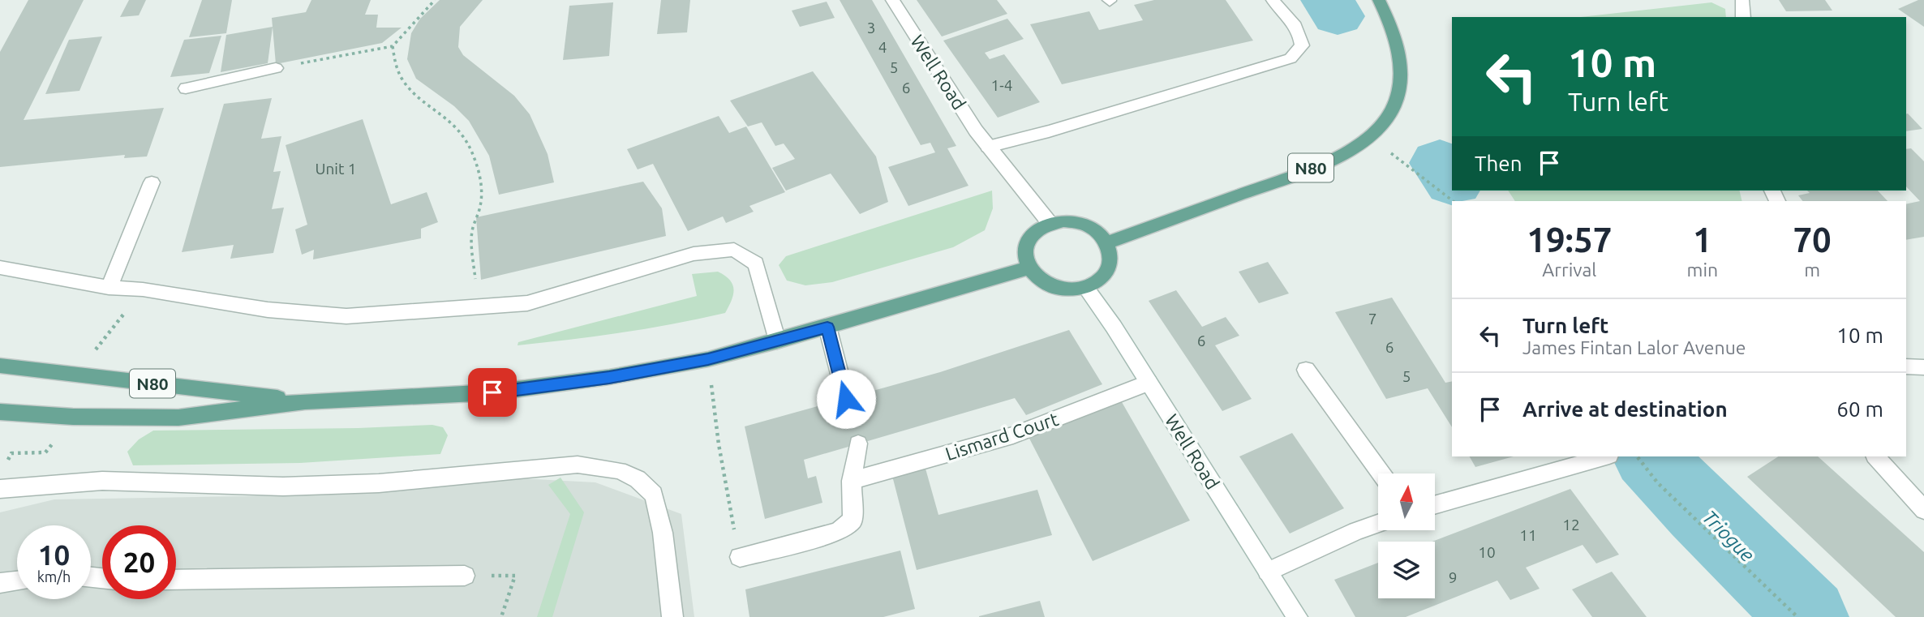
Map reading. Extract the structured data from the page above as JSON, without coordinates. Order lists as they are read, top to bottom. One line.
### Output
{"streets":{"main road":["N80"],"street":["Well Road","Lismard Court"]},"crossings":[["Well Road","N80"],["Well Road","Lismard Court"]],"water":["Triogue"],"house_numbers":["3","4","5","1-4","6","Unit 1","7","6","6","5","12","11","10","9"],"north":"top","page":{"turn":["10 m","Turn left"],"then":"Then","eta":["19:57","Arrival","1","min","70","m"],"list":[{"name":"Turn left","note":"James Fintan Lalor Avenue","value":"10 m"},{"name":"Arrive at destination","value":"60 m"}],"speed":"10 km/h","limit":"20"}}
